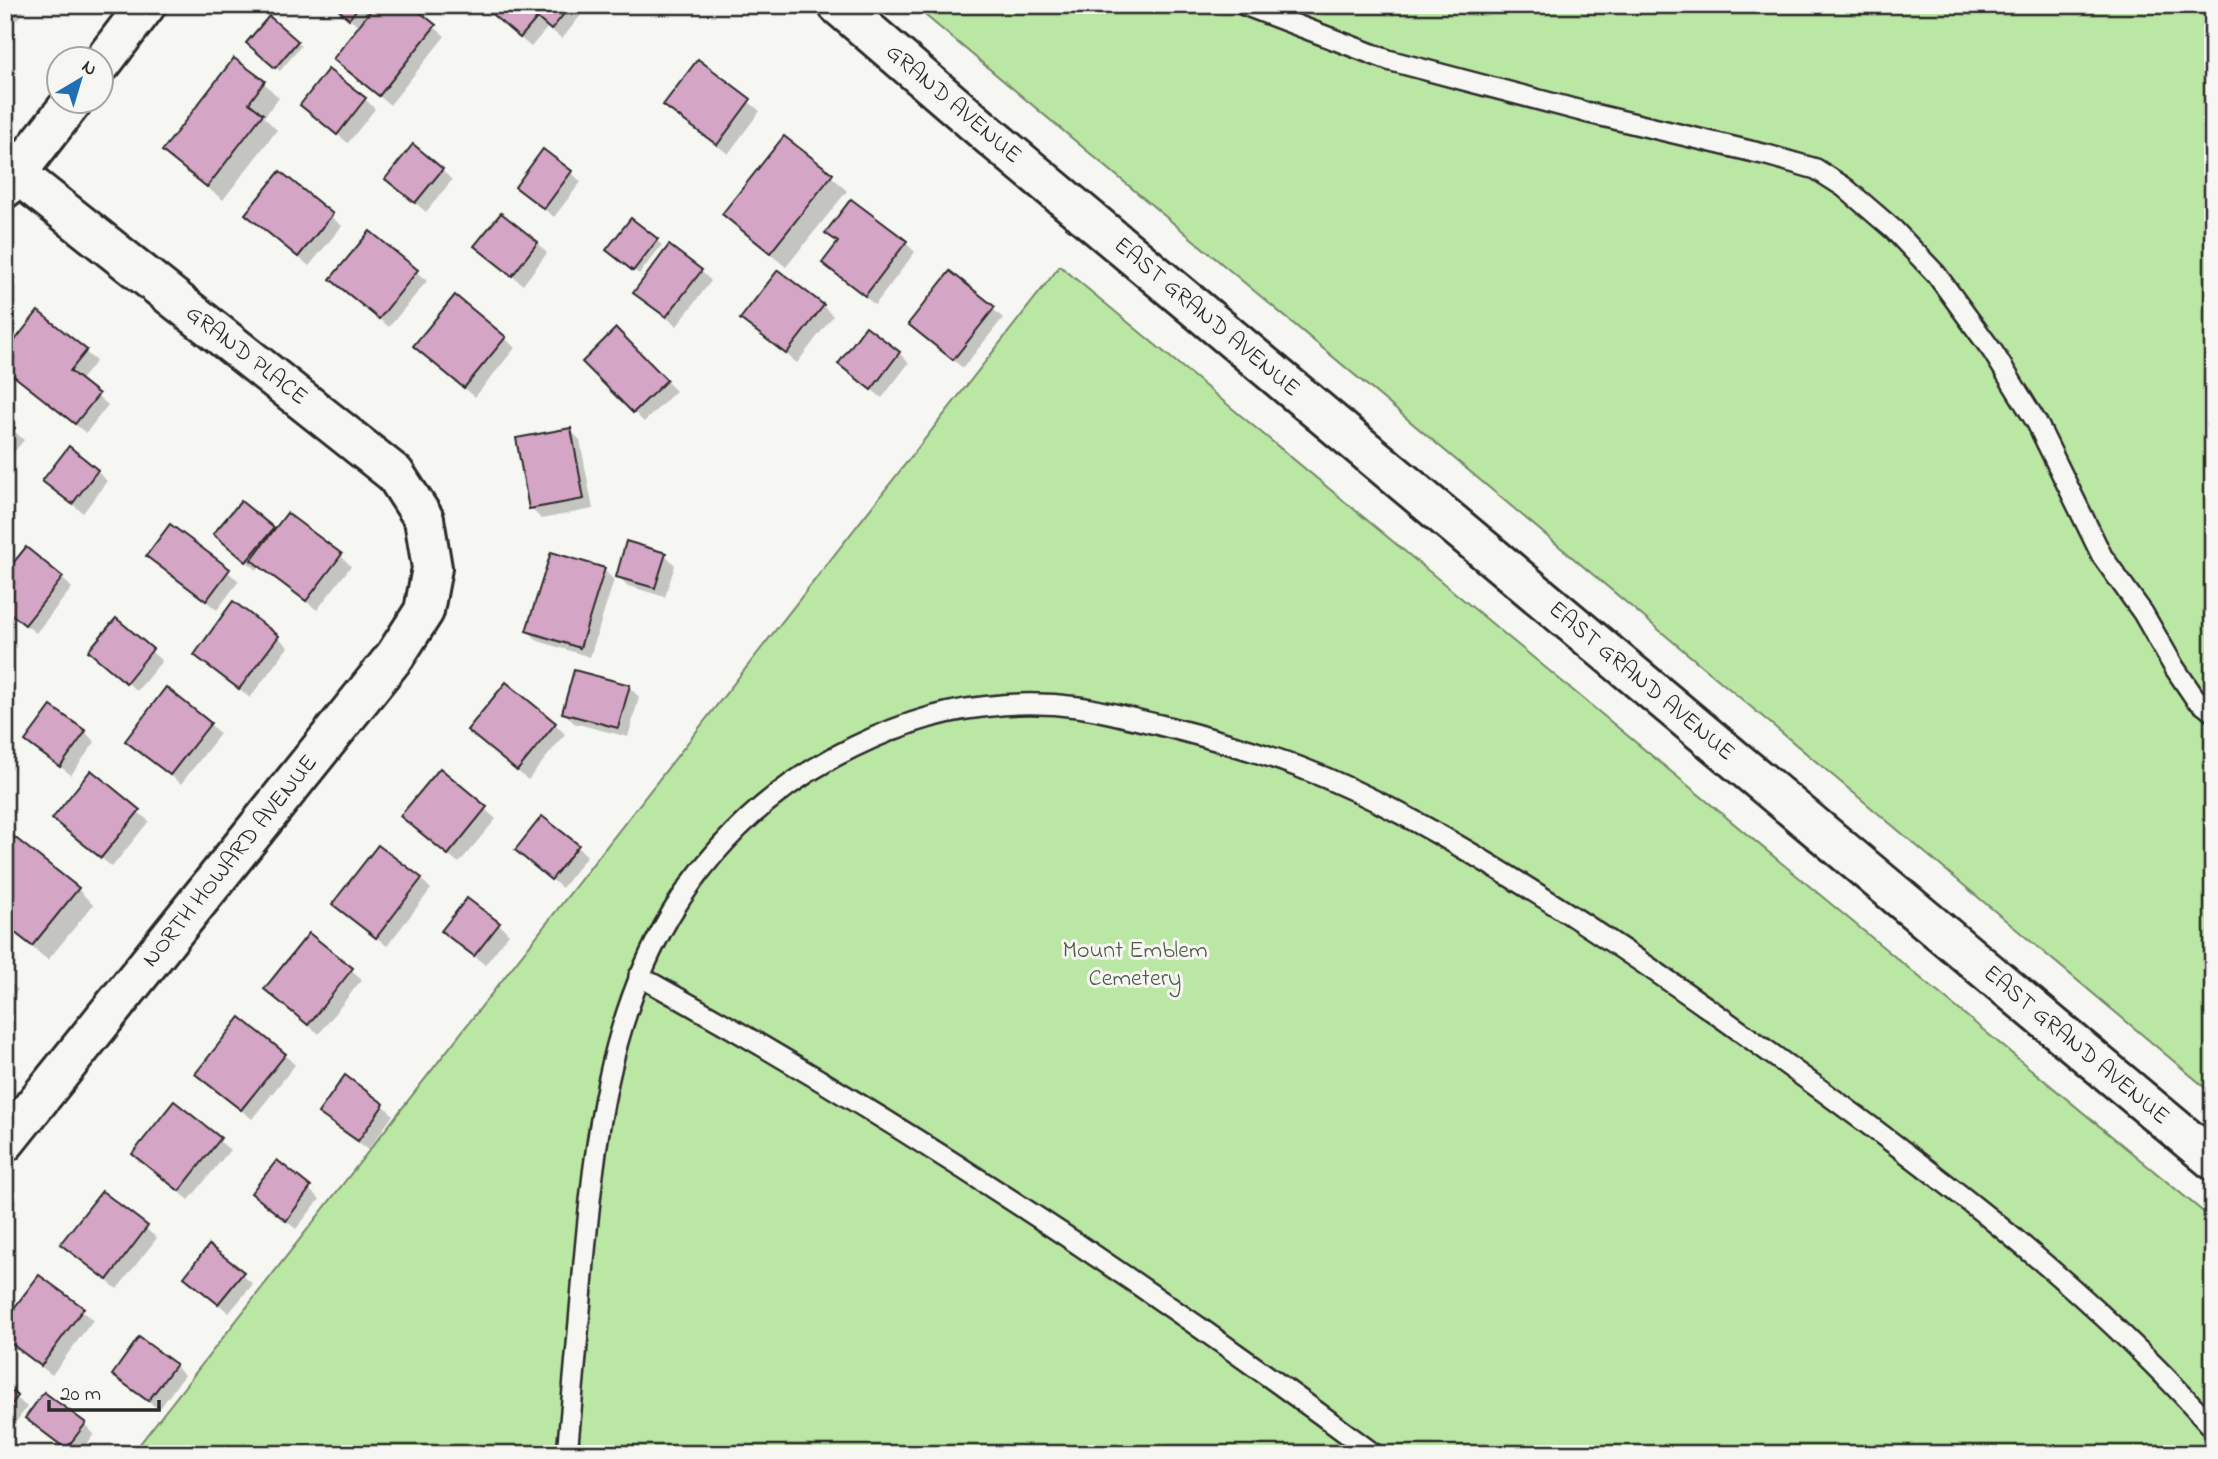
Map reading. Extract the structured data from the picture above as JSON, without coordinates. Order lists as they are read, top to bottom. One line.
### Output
{"streets":{"main road":["GRAND AVENUE","EAST GRAND AVENUE","GRAND PLACE","NORTH HOWARD AVENUE"]},"crossings":[["GRAND AVENUE","EAST GRAND AVENUE"],["GRAND PLACE","NORTH HOWARD AVENUE"]],"parks":["Mount Emblem Cemetery"],"scale_bar":"20 m","north":"top right"}
